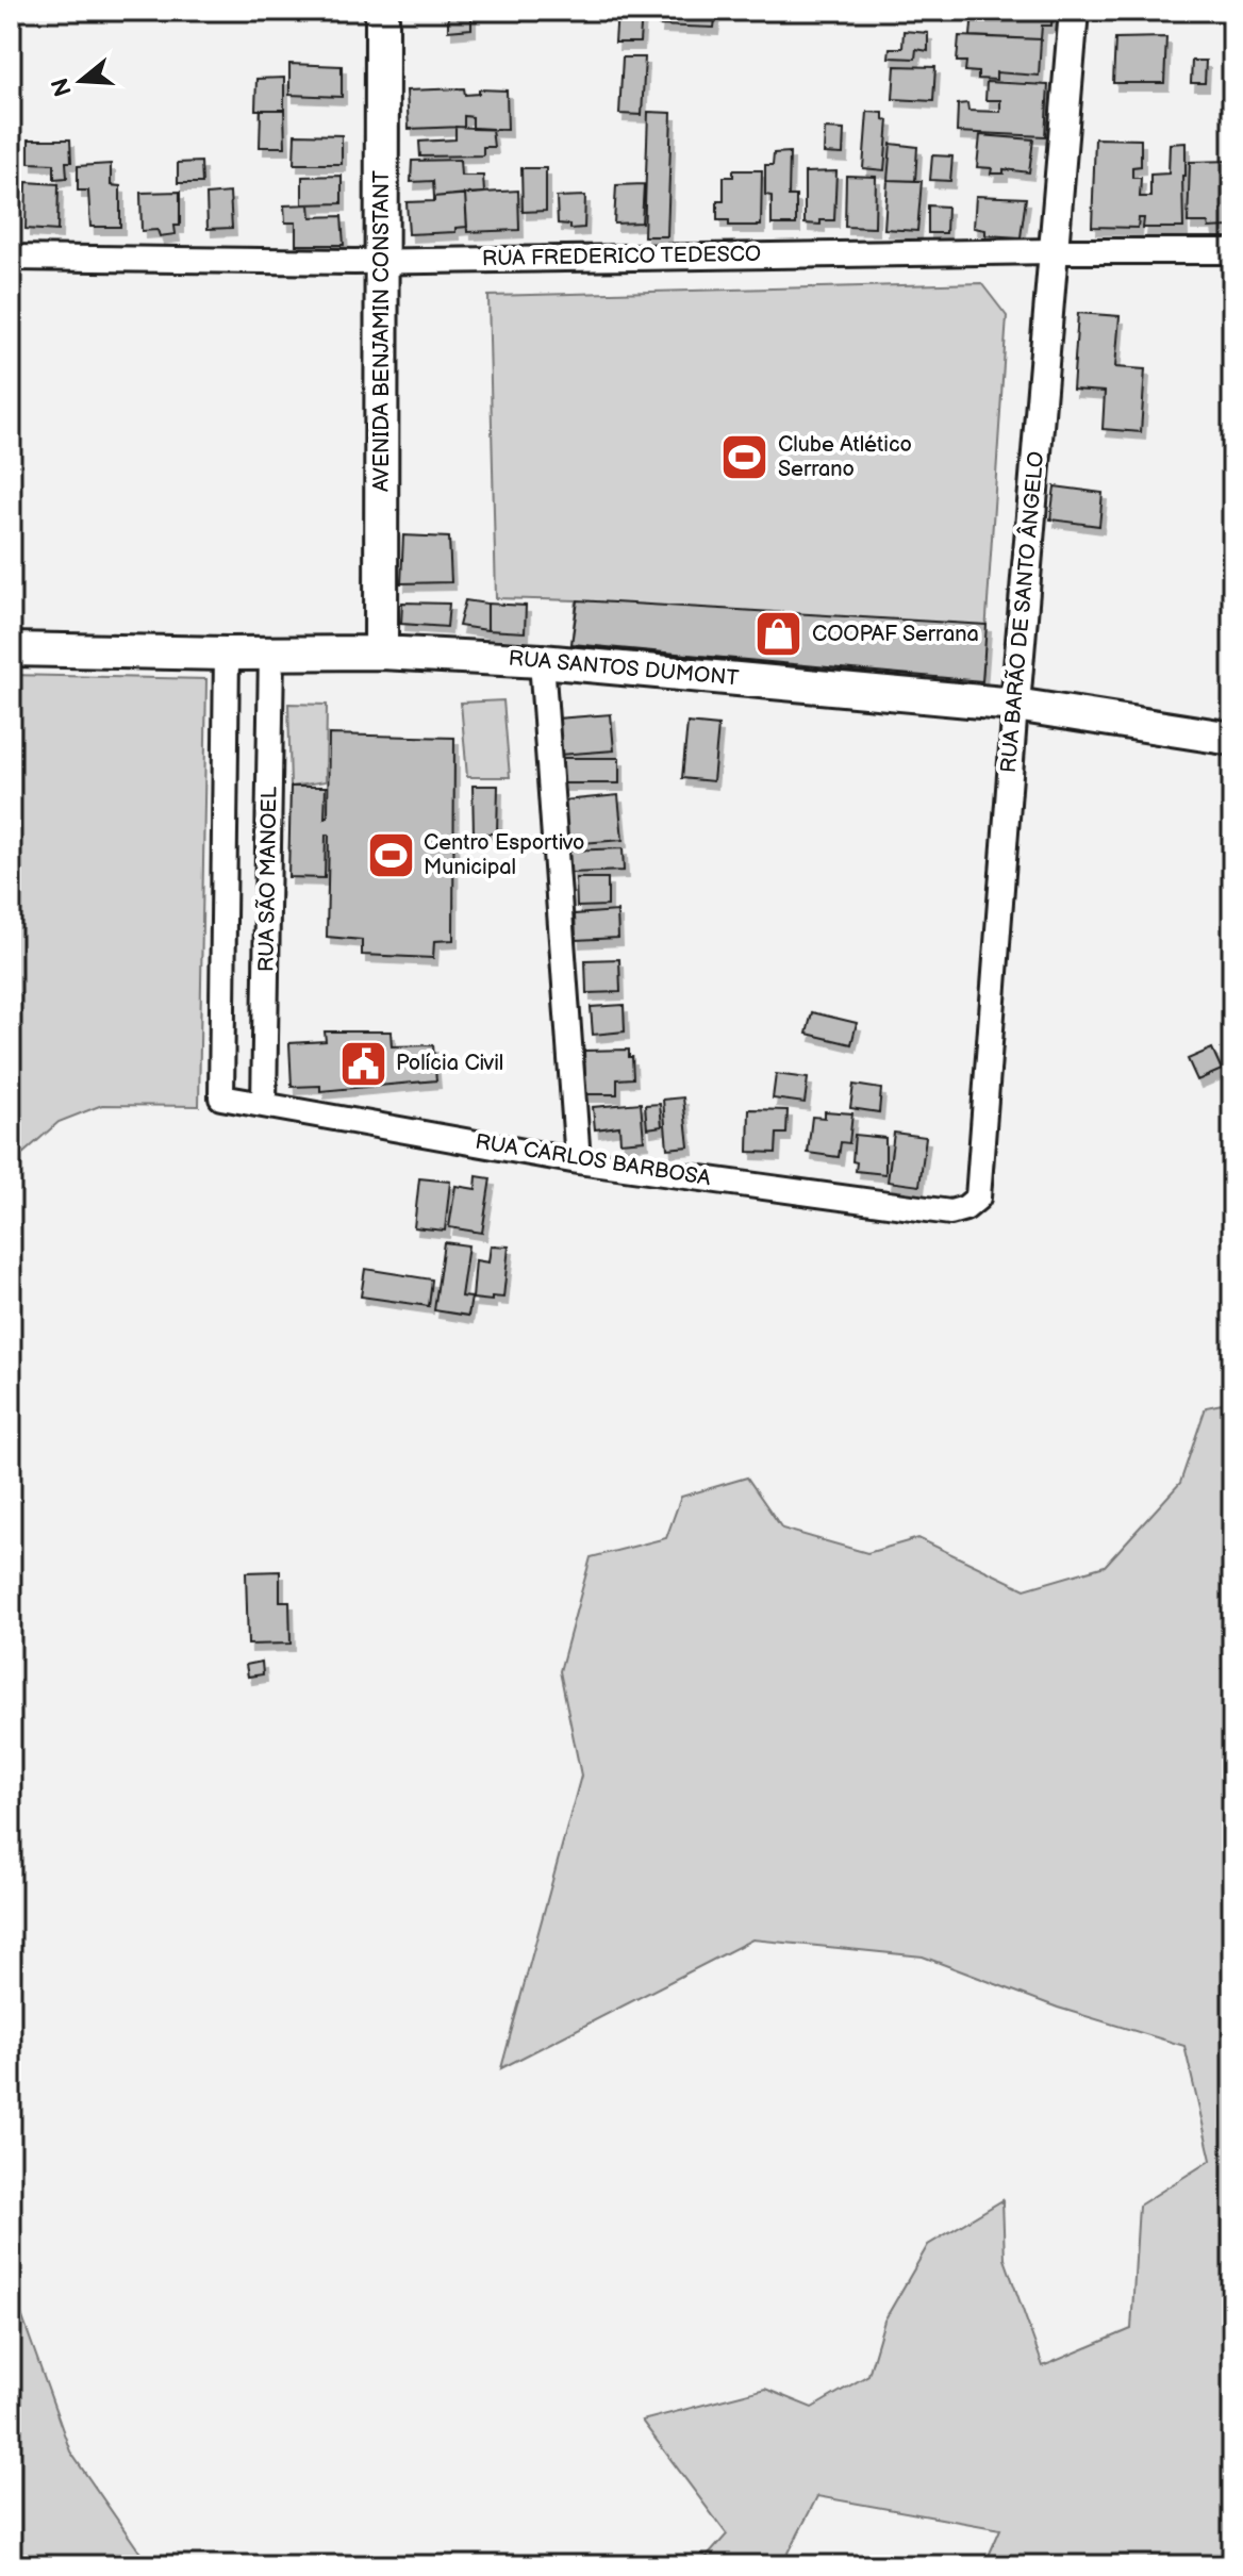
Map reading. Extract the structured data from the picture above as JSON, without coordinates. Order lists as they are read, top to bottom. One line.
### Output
{"streets":{"main road":["AVENIDA BENJAMIN CONSTANT","RUA SANTOS DUMONT"],"street":["RUA FREDERICO TEDESCO","RUA BARÃO DE SANTO ÂNGELO","RUA SÃO MANOEL","RUA CARLOS BARBOSA"]},"crossings":[["RUA FREDERICO TEDESCO","AVENIDA BENJAMIN CONSTANT"],["RUA FREDERICO TEDESCO","RUA BARÃO DE SANTO ÂNGELO"],["AVENIDA BENJAMIN CONSTANT","RUA SANTOS DUMONT"],["RUA BARÃO DE SANTO ÂNGELO","RUA SANTOS DUMONT"],["RUA BARÃO DE SANTO ÂNGELO","RUA CARLOS BARBOSA"],["RUA SANTOS DUMONT","RUA SÃO MANOEL"],["RUA SÃO MANOEL","RUA CARLOS BARBOSA"]],"places":{"sports":["Clube Atlético Serrano","Centro Esportivo Municipal"],"shop":["COOPAF Serrana"],"public building":["Polícia Civil"]},"north":"left"}
